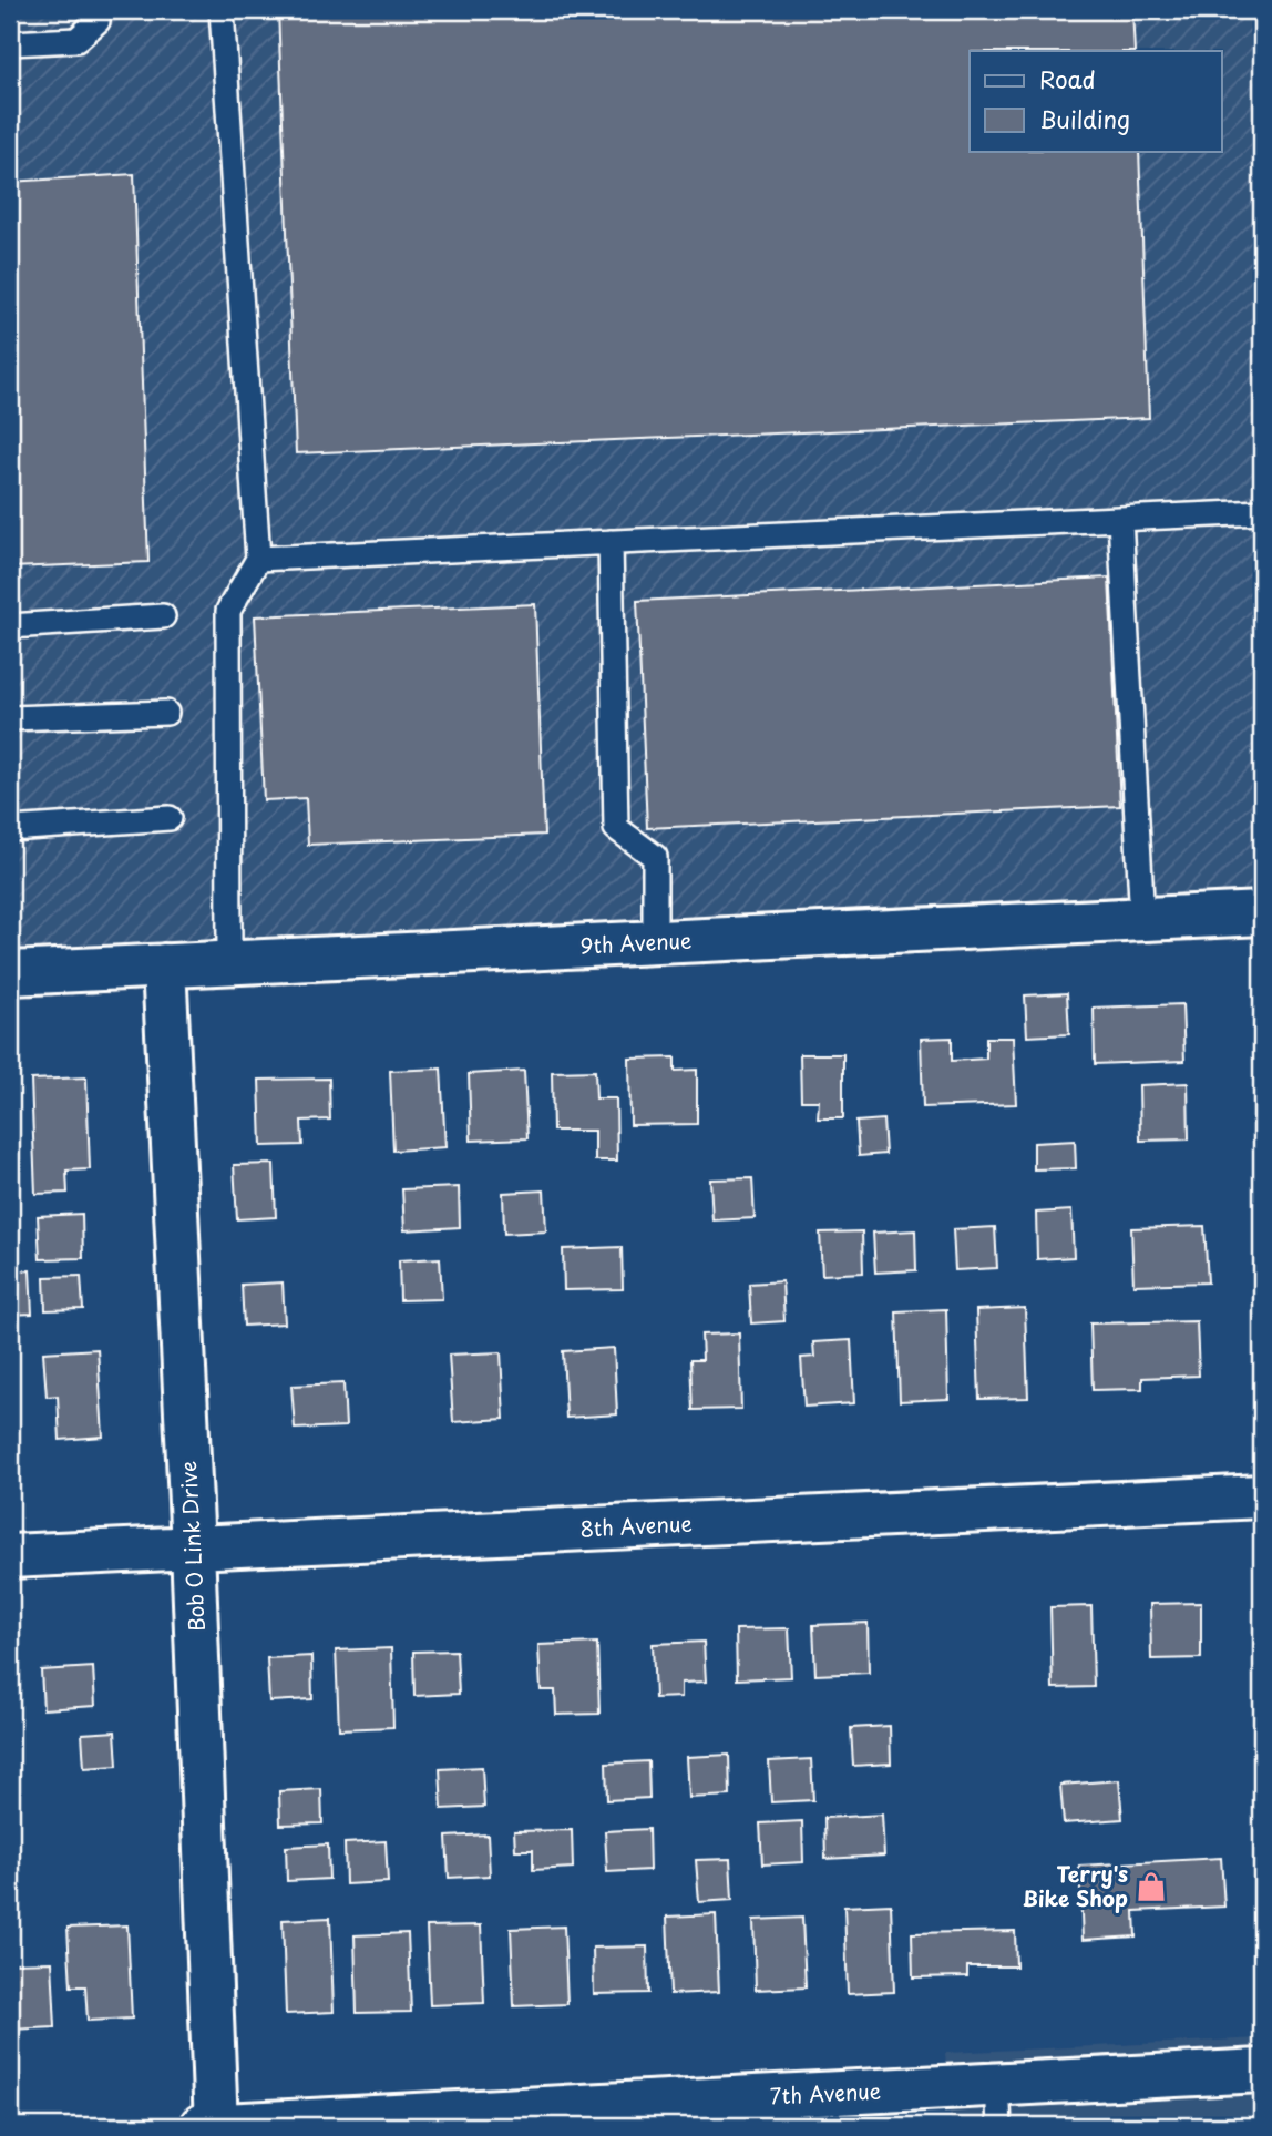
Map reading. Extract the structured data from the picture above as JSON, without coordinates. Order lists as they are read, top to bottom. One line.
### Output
{"streets":{"street":["9th Avenue","8th Avenue","Bob O Link Drive","7th Avenue"]},"crossings":[["9th Avenue","Bob O Link Drive"],["8th Avenue","Bob O Link Drive"],["Bob O Link Drive","7th Avenue"]],"places":{"shop":["Terry's Bike Shop"]},"legend":["Road","Building"]}
